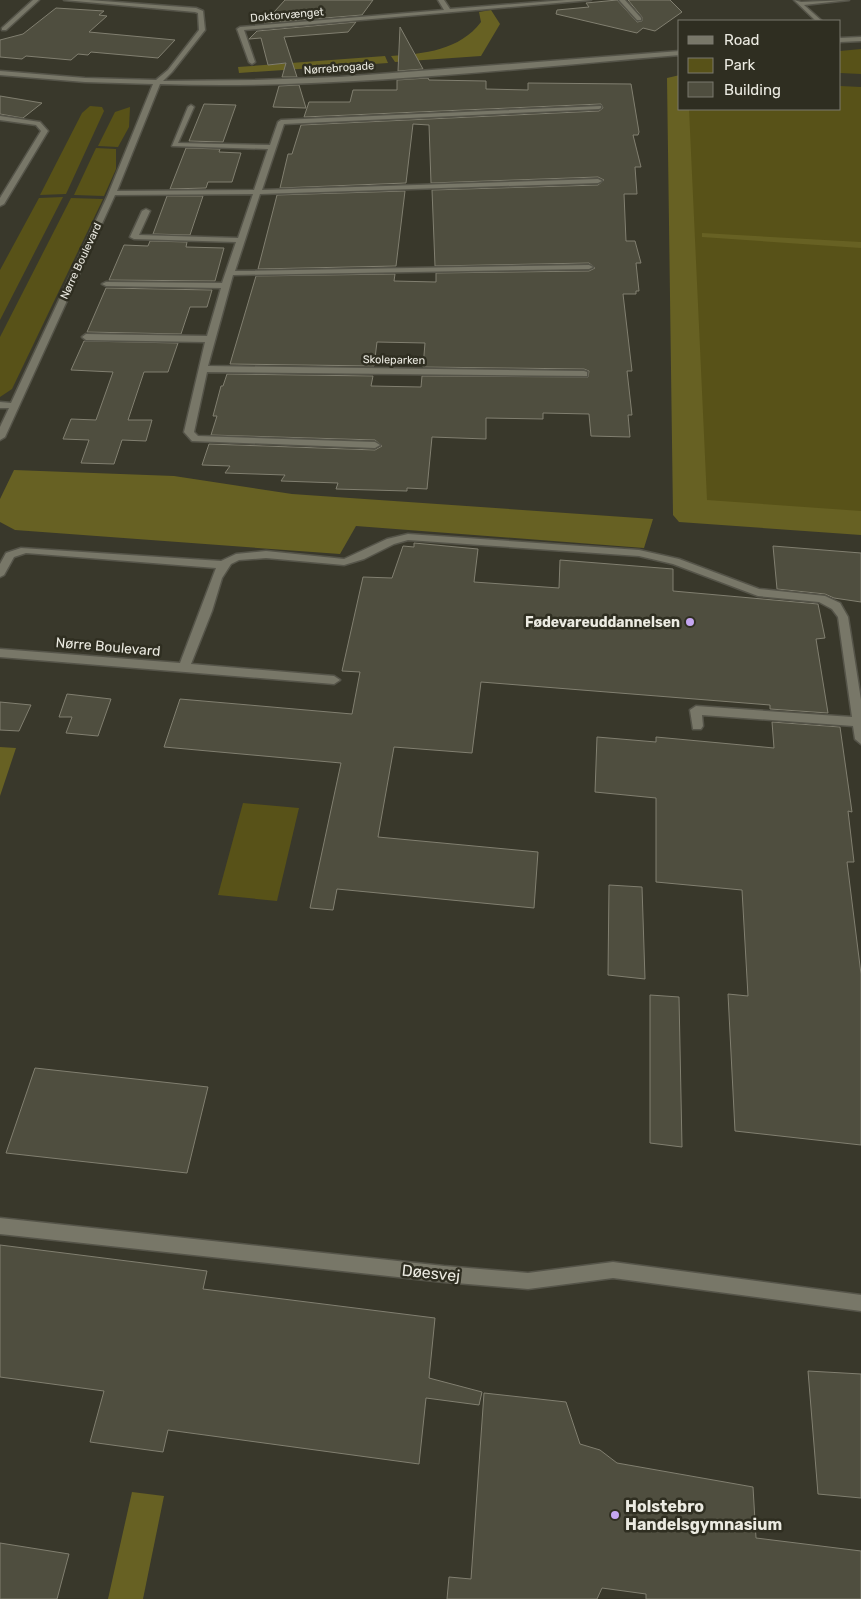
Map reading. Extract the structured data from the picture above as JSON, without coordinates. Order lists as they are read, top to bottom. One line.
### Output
{"streets":{"street":["Doktorvænget","Nørrebrogade","Nørre Boulevard","Skoleparken","Døesvej"]},"crossings":[["Nørrebrogade","Nørre Boulevard"]],"places":["Fødevareuddannelsen","Holstebro Handelsgymnasium"],"legend":["Road","Park","Building"]}
